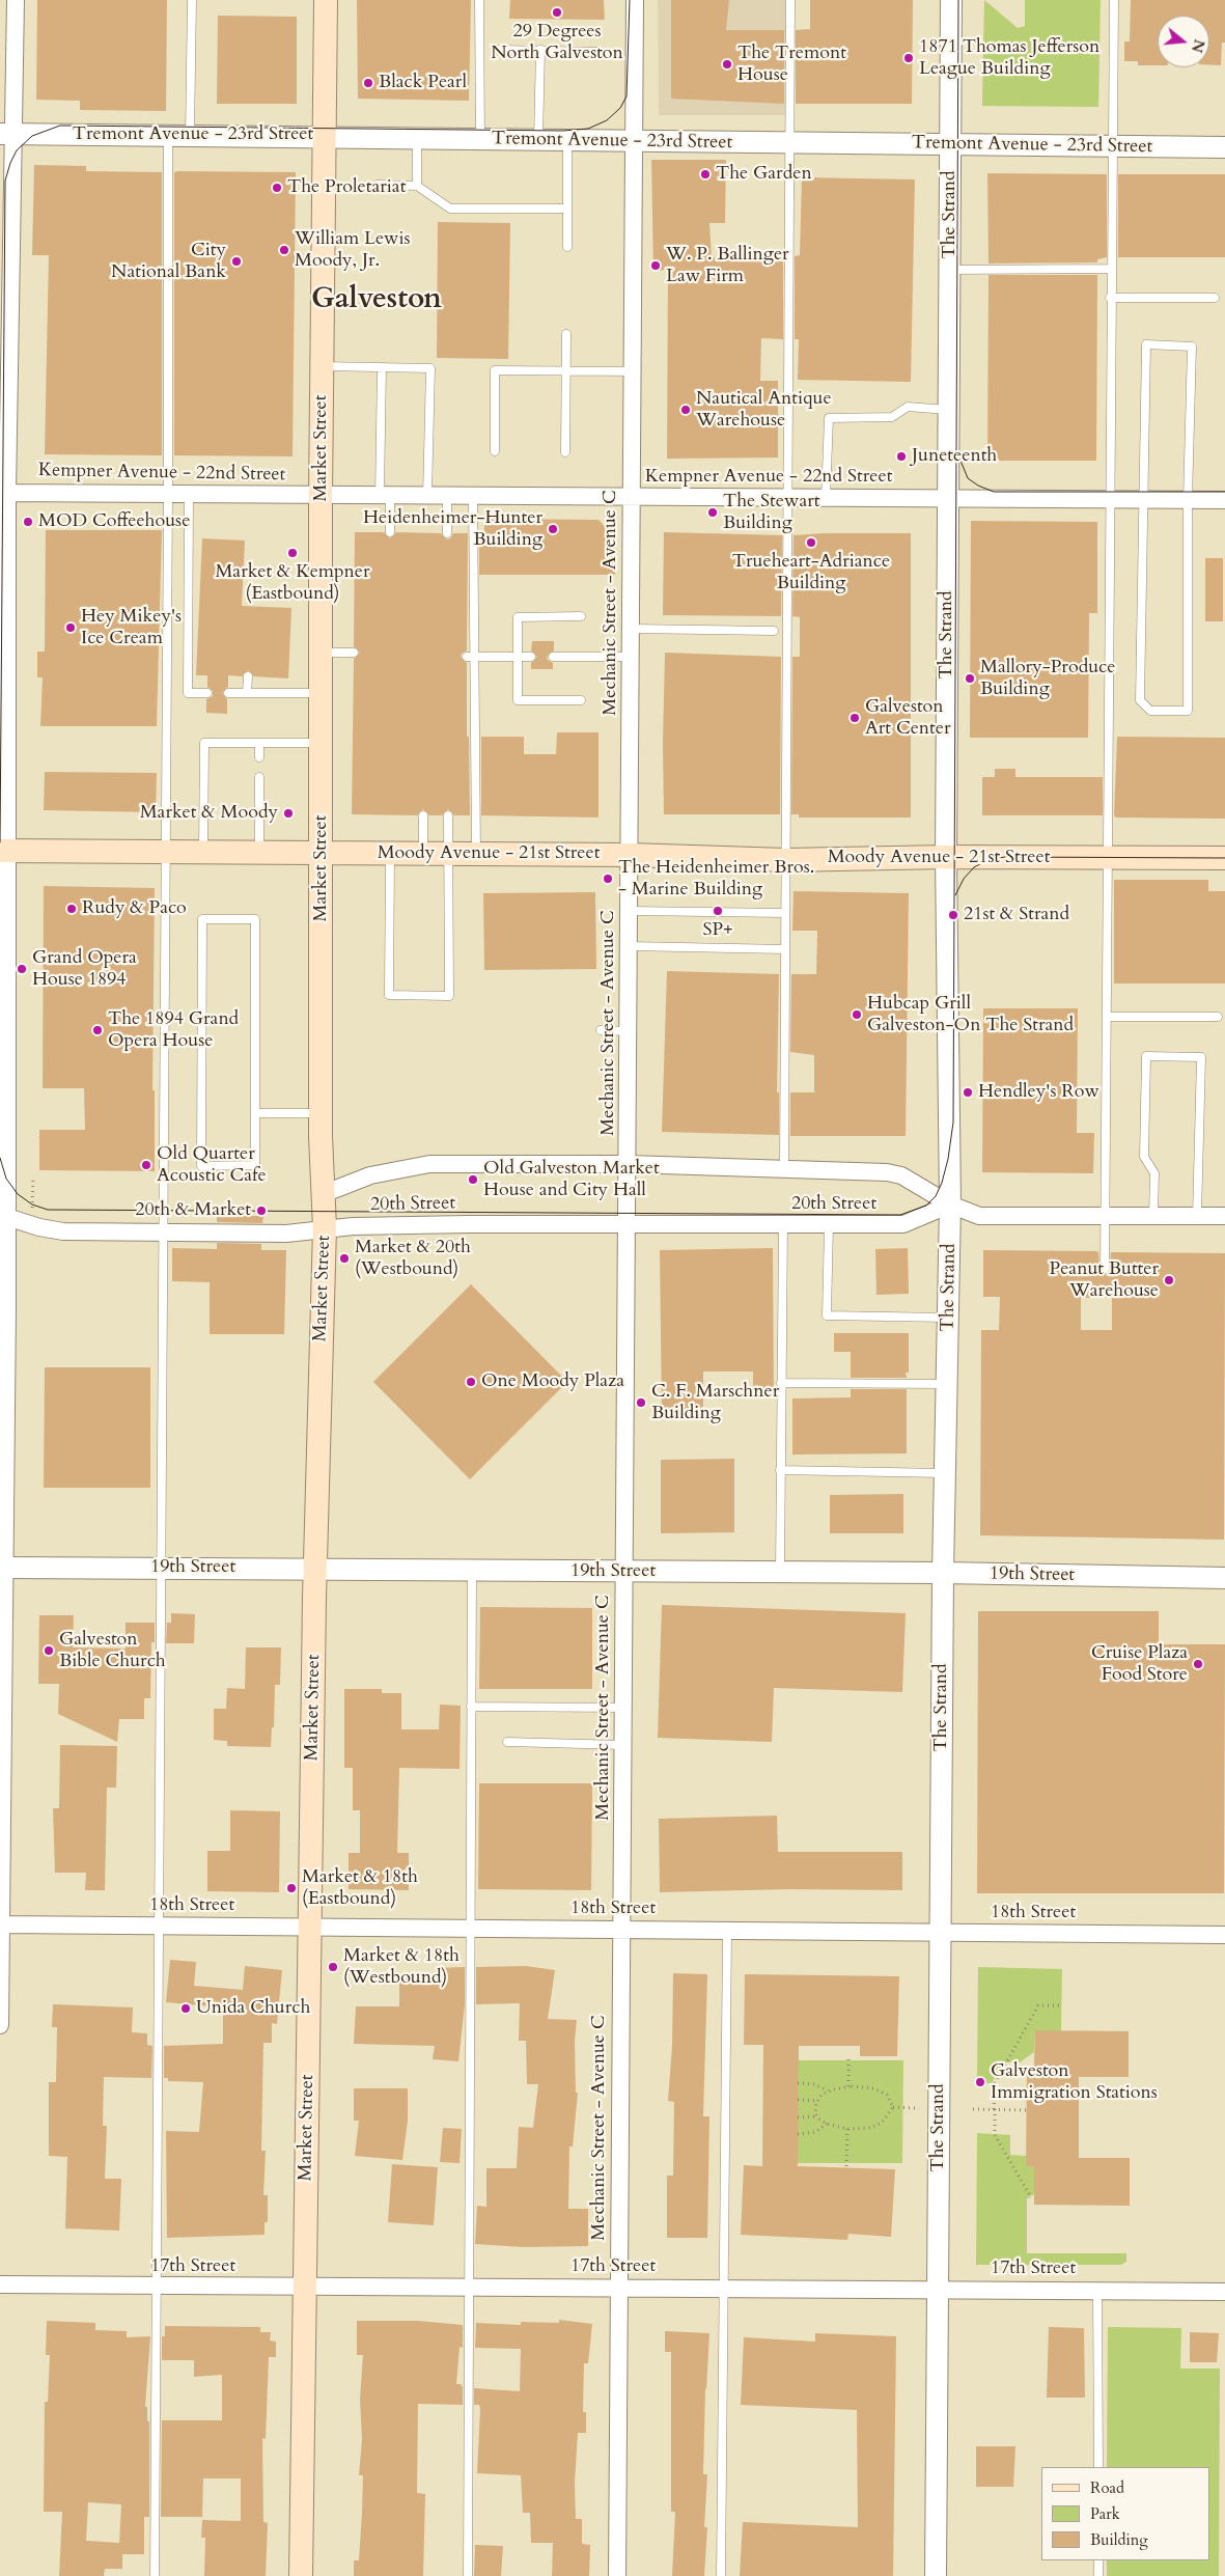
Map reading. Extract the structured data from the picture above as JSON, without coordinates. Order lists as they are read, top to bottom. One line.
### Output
{"streets":{"main road":["Market Street","Moody Avenue - 21st Street"],"street":["Tremont Avenue - 23rd Street","The Strand","Kempner Avenue - 22nd Street","Mechanic Street - Avenue C","20th Street","19th Street","18th Street","17th Street"]},"crossings":[["Tremont Avenue - 23rd Street","The Strand"],["Tremont Avenue - 23rd Street","Market Street"],["Tremont Avenue - 23rd Street","Mechanic Street - Avenue C"],["The Strand","Kempner Avenue - 22nd Street"],["The Strand","Moody Avenue - 21st Street"],["The Strand","20th Street"],["The Strand","19th Street"],["The Strand","18th Street"],["The Strand","17th Street"],["Market Street","Kempner Avenue - 22nd Street"],["Market Street","Moody Avenue - 21st Street"],["Market Street","20th Street"],["Market Street","19th Street"],["Market Street","18th Street"],["Market Street","17th Street"],["Kempner Avenue - 22nd Street","Mechanic Street - Avenue C"],["Mechanic Street - Avenue C","Moody Avenue - 21st Street"],["Mechanic Street - Avenue C","20th Street"],["Mechanic Street - Avenue C","19th Street"],["Mechanic Street - Avenue C","18th Street"],["Mechanic Street - Avenue C","17th Street"]],"districts":["Galveston"],"places":["29 Degrees North Galveston","1871 Thomas Jefferson League Building","The Tremont House","Black Pearl","The Garden","The Proletariat","William Lewis Moody, Jr.","City National Bank","W. P. Ballinger Law Firm","Nautical Antique Warehouse","Juneteenth","The Stewart Building","MOD Coffeehouse","Heidenheimer-Hunter Building","Trueheart-Adriance Building","Market & Kempner (Eastbound)","Hey Mikey's Ice Cream","Mallory-Produce Building","Galveston Art Center","Market & Moody","The Heidenheimer Bros. - Marine Building","Rudy & Paco","SP+","21st & Strand","Grand Opera House 1894","Hubcap Grill Galveston-On The Strand","The 1894 Grand Opera House","Hendley's Row","Old Quarter Acoustic Cafe","Old Galveston Market House and City Hall","20th & Market","Market & 20th (Westbound)","Peanut Butter Warehouse","One Moody Plaza","C. F. Marschner Building","Galveston Bible Church","Cruise Plaza Food Store","Market & 18th (Eastbound)","Market & 18th (Westbound)","Unida Church","Galveston Immigration Stations"],"legend":["Road","Park","Building"],"north":"right"}
